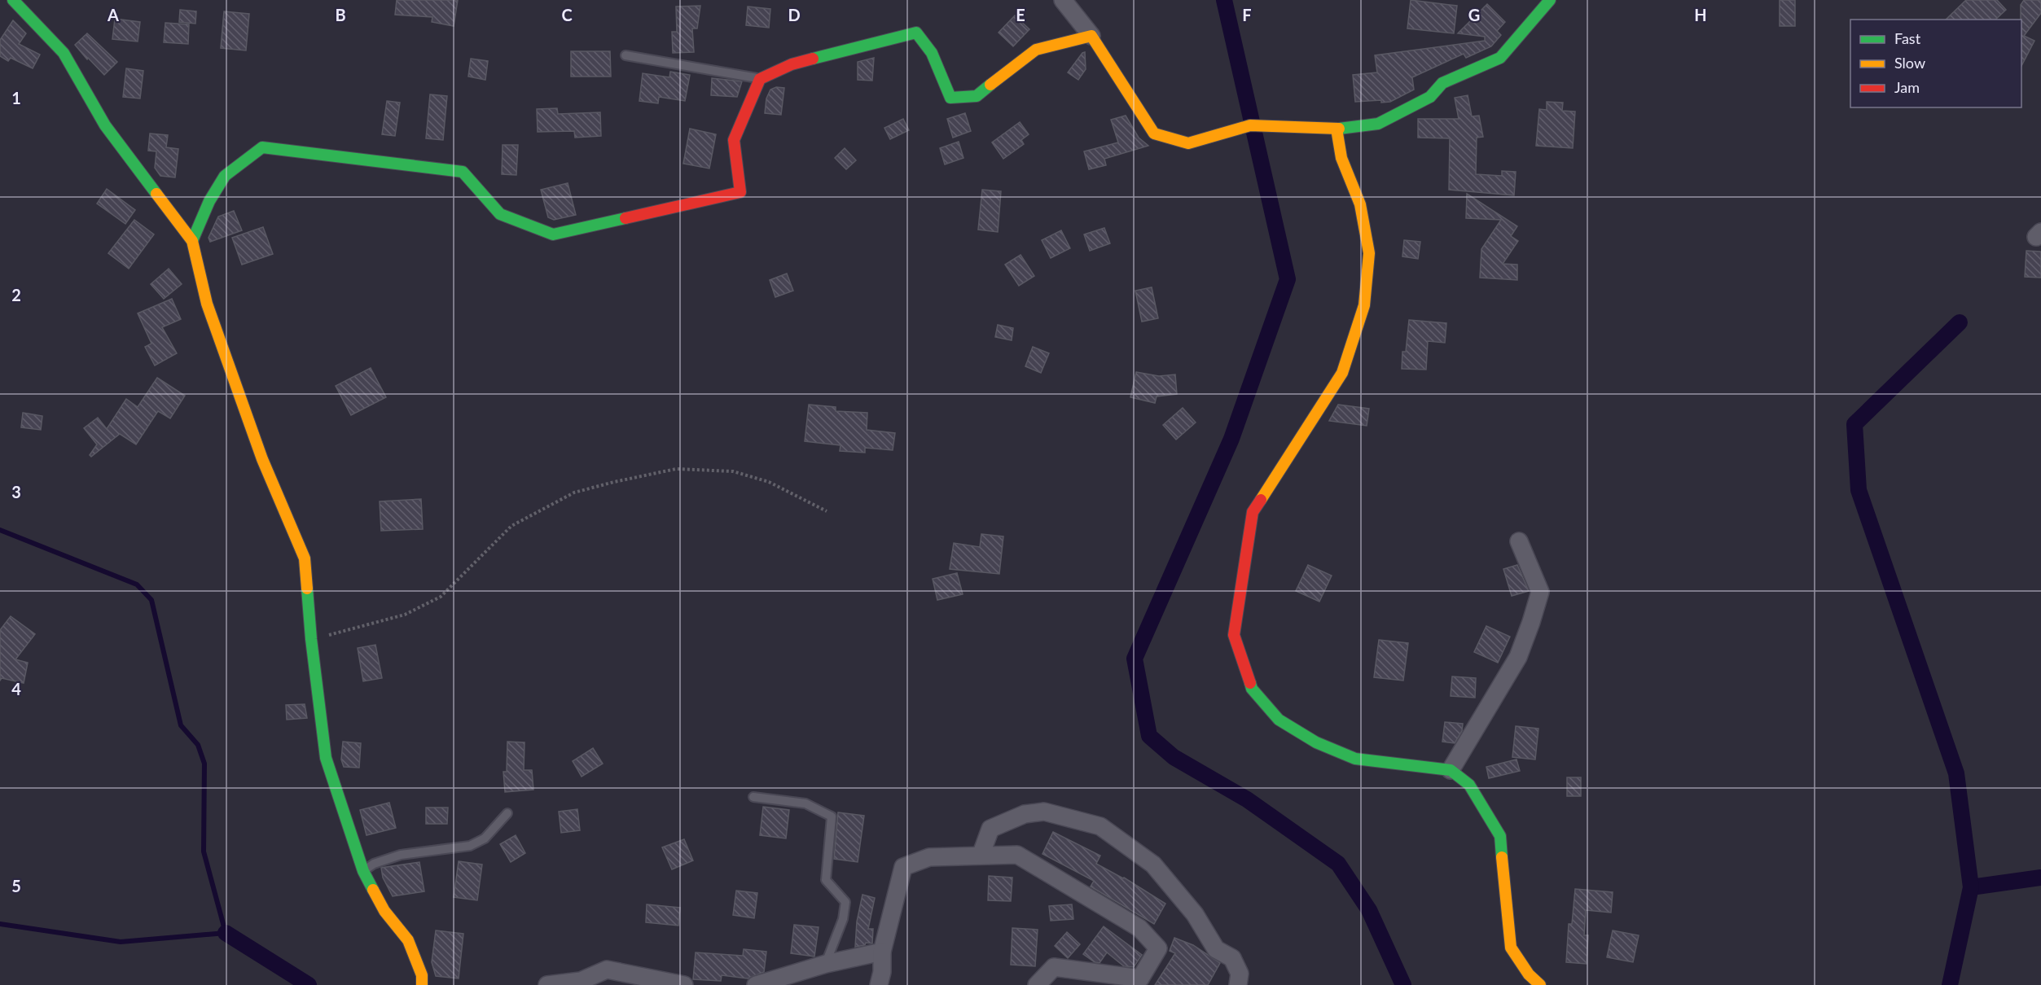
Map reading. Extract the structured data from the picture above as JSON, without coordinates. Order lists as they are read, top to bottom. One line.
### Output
{"legend":["Fast","Slow","Jam"],"grid":{"columns":["A","B","C","D","E","F","G","H"],"rows":["1","2","3","4","5"]}}
